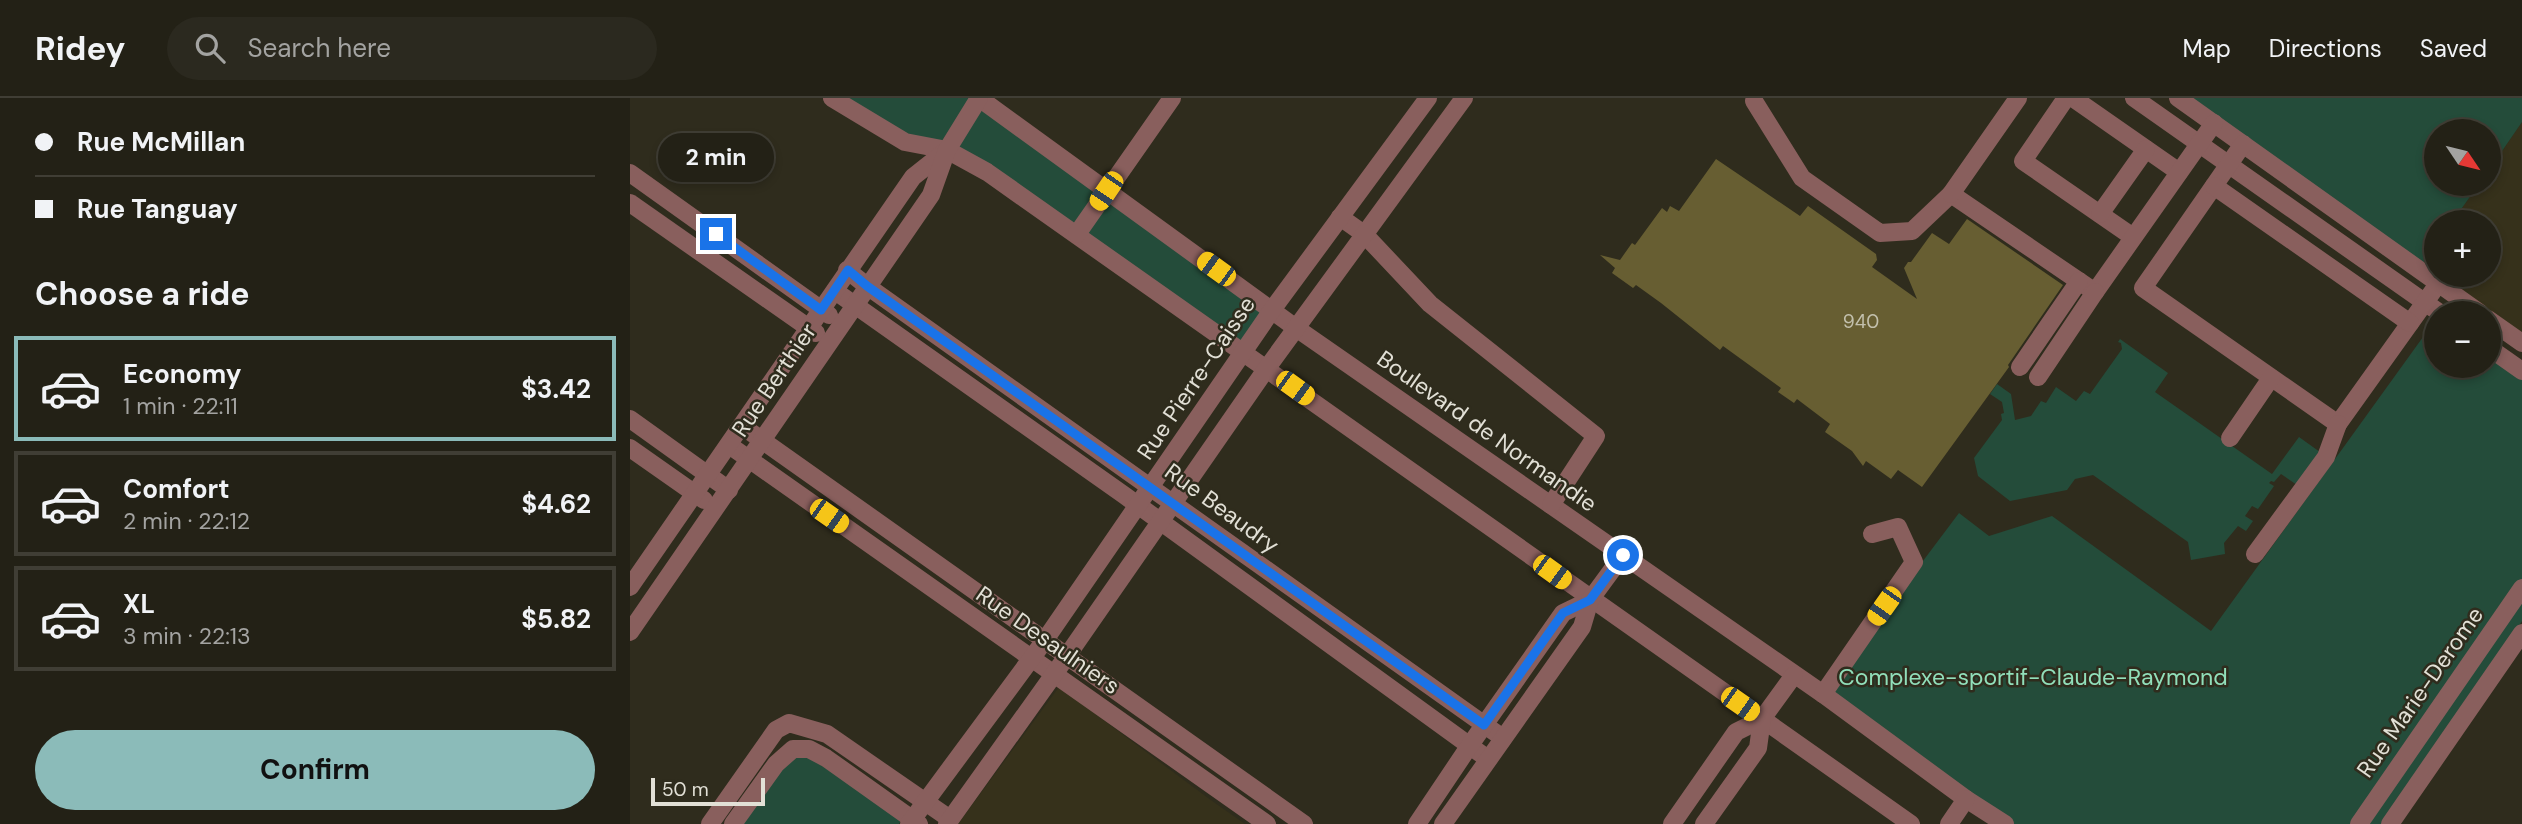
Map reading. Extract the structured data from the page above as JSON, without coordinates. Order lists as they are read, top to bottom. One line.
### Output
{"streets":{"street":["Rue Pierre-Caisse","Rue Berthier","Boulevard de Normandie","Rue Beaudry","Rue Desaulniers","Rue Marie-Derome"]},"crossings":[["Rue Pierre-Caisse","Boulevard de Normandie"],["Rue Pierre-Caisse","Rue Beaudry"],["Rue Pierre-Caisse","Rue Desaulniers"],["Rue Berthier","Boulevard de Normandie"],["Rue Berthier","Rue Beaudry"],["Rue Berthier","Rue Desaulniers"]],"parks":["Complexe-sportif-Claude-Raymond"],"house_numbers":["940"],"scale_bar":"50 m","north":"bottom right","page":{"header":"Ridey","search":"Search here","nav":["Map","Directions","Saved"],"banner":["Rue McMillan","Rue Tanguay"],"map_buttons":["+","−"],"bubble":"2 min","heading":"Choose a ride","list":[{"name":"Economy","note":"1 min · 22:11","value":"$3.42"},{"name":"Comfort","note":"2 min · 22:12","value":"$4.62"},{"name":"XL","note":"3 min · 22:13","value":"$5.82"}],"buttons":"Confirm","scale":"50 m"}}
